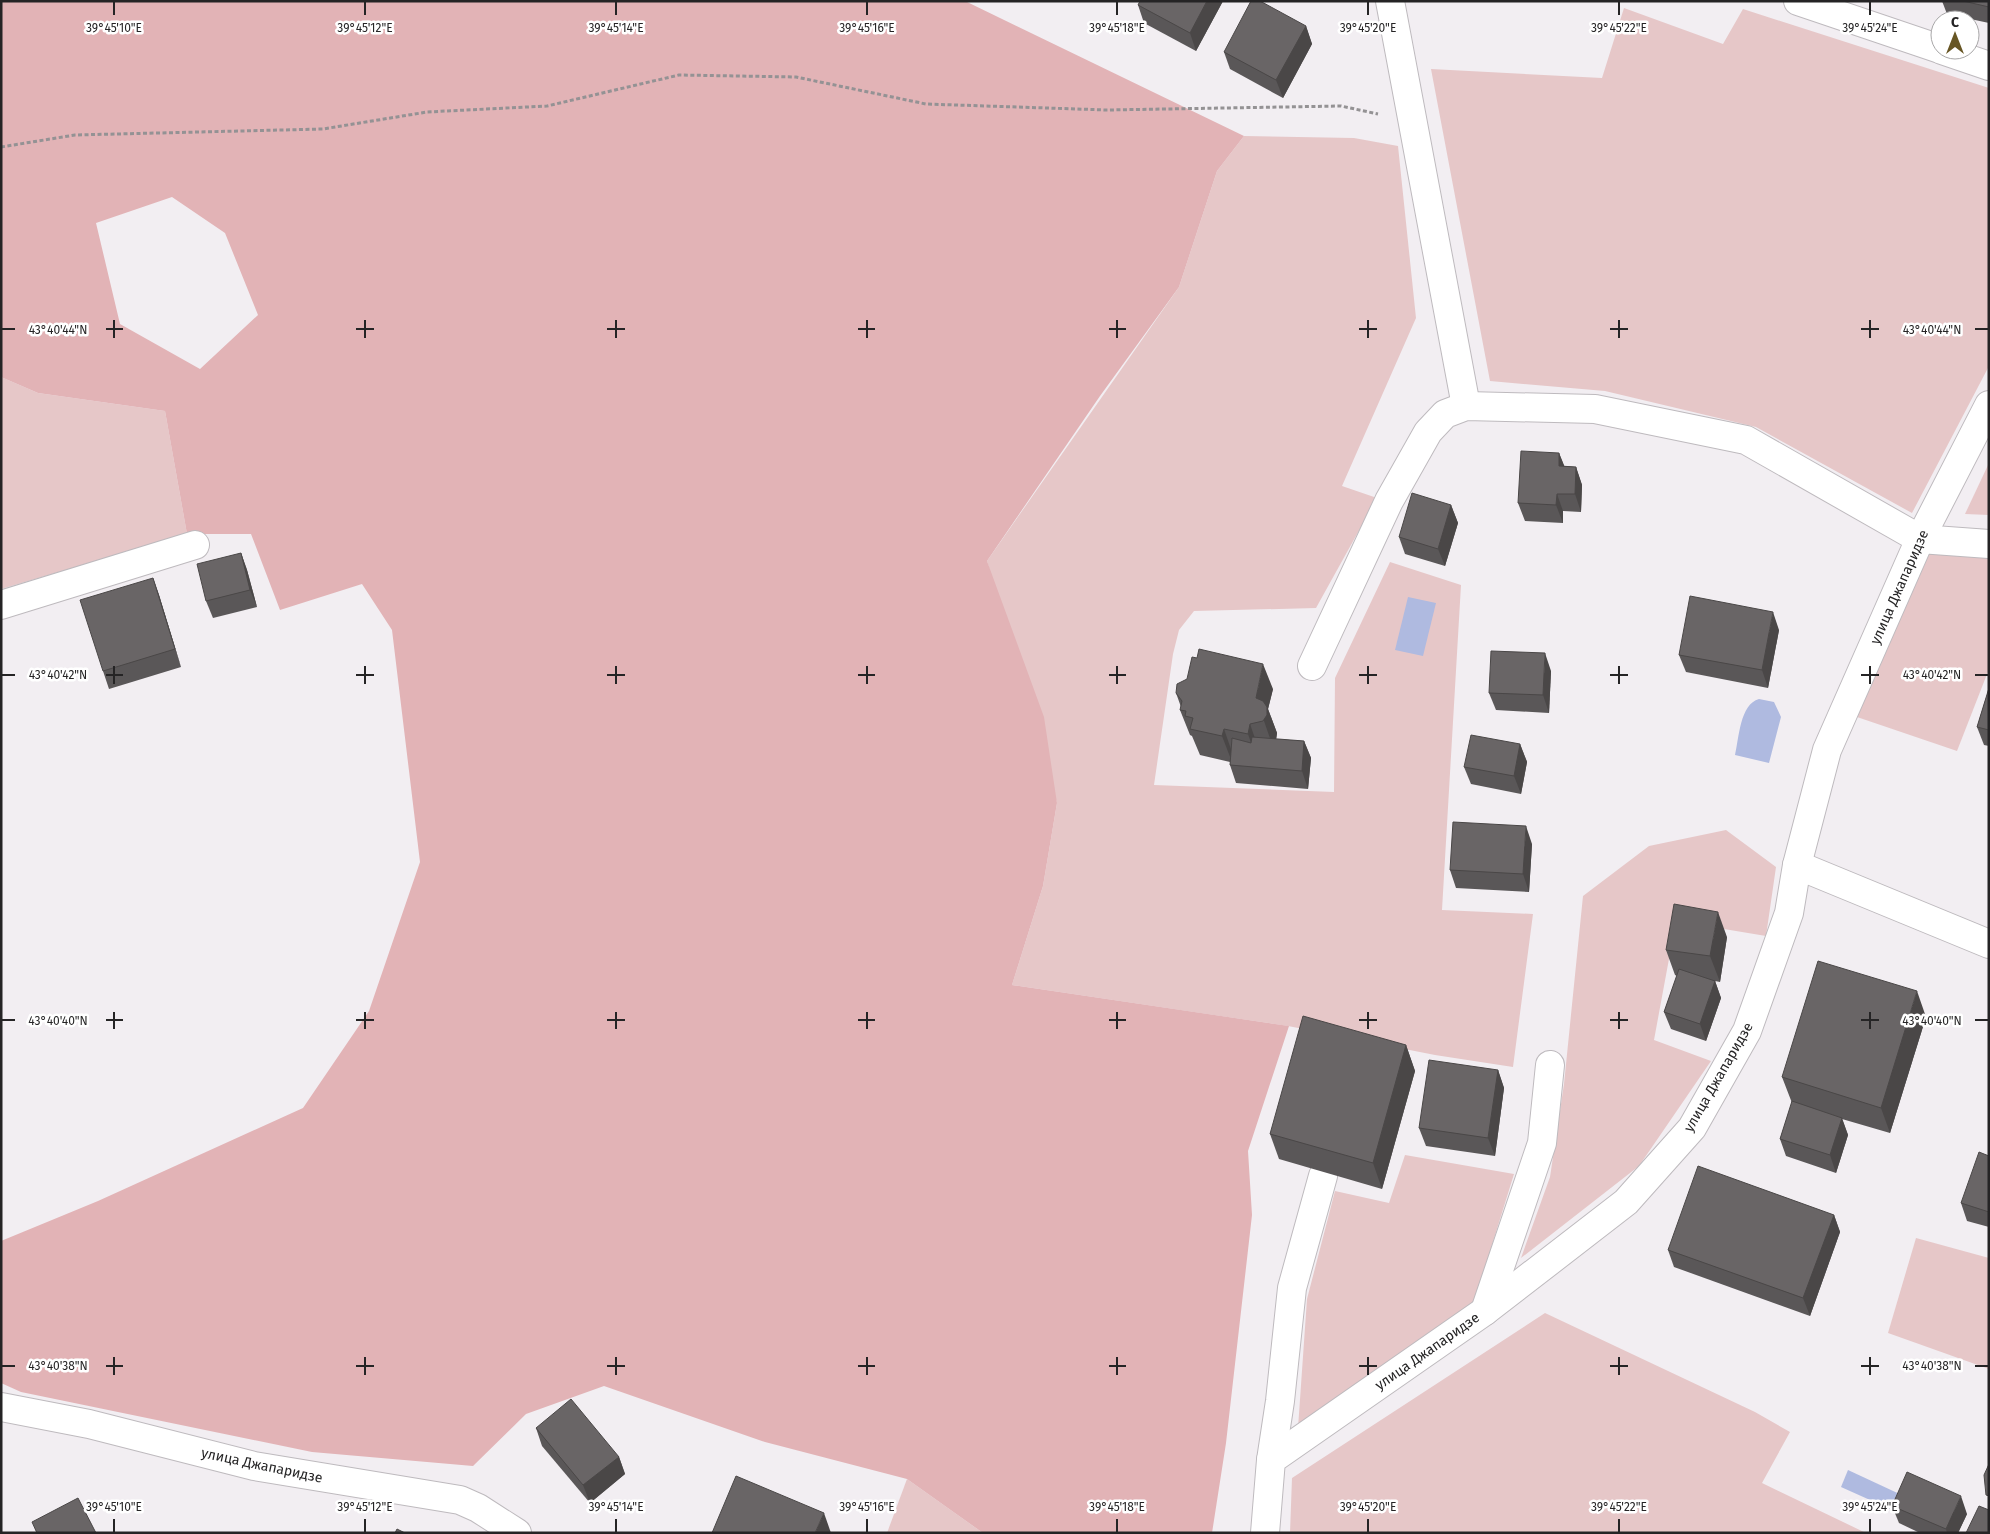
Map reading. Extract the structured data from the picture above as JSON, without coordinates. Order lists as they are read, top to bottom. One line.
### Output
{"streets":{"street":["улица Джапаридзе"]},"north":"top","coordinates":["39°45'10\"E","39°45'12\"E","39°45'14\"E","39°45'16\"E","39°45'18\"E","39°45'20\"E","39°45'22\"E","39°45'24\"E","43°40'44\"N","43°40'42\"N","43°40'40\"N","43°40'38\"N"]}
